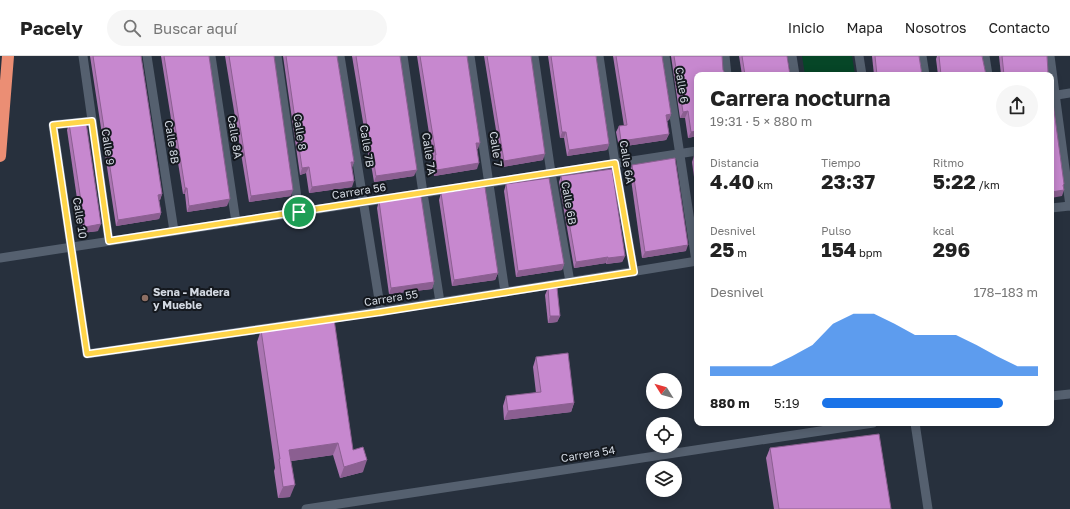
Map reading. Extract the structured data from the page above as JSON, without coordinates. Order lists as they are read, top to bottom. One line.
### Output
{"streets":{"street":["Calle 6","Calle 8","Calle 8A","Calle 8B","Calle 7B","Calle 9","Calle 7","Calle 7A","Calle 6A","Carrera 56","Calle 6B","Calle 10","Carrera 55","Carrera 54"]},"crossings":[["Calle 6","Carrera 56"],["Calle 8","Carrera 56"],["Calle 8A","Carrera 56"],["Calle 8B","Carrera 56"],["Calle 7B","Carrera 56"],["Calle 7B","Carrera 55"],["Calle 9","Carrera 56"],["Calle 9","Calle 10"],["Calle 7","Carrera 56"],["Calle 7","Carrera 55"],["Calle 7A","Carrera 56"],["Calle 7A","Carrera 55"],["Calle 6A","Carrera 56"],["Calle 6A","Carrera 55"],["Carrera 56","Calle 6B"],["Carrera 56","Calle 10"],["Calle 6B","Carrera 55"],["Calle 10","Carrera 55"]],"places":["Sena - Madera y Mueble"],"north":"top left","page":{"header":"Pacely","search":"Buscar aquí","nav":["Inicio","Mapa","Nosotros","Contacto"],"heading":["Carrera nocturna","19:31 · 5 × 880 m"],"stats":[["Distancia","4.40 km"],["Tiempo","23:37"],["Ritmo","5:22 /km"],["Desnivel","25 m"],["Pulso","154 bpm"],["kcal","296"]],"chart":["Desnivel","178–183 m"],"list":[{"name":"880 m","note":"5:19"}]}}
